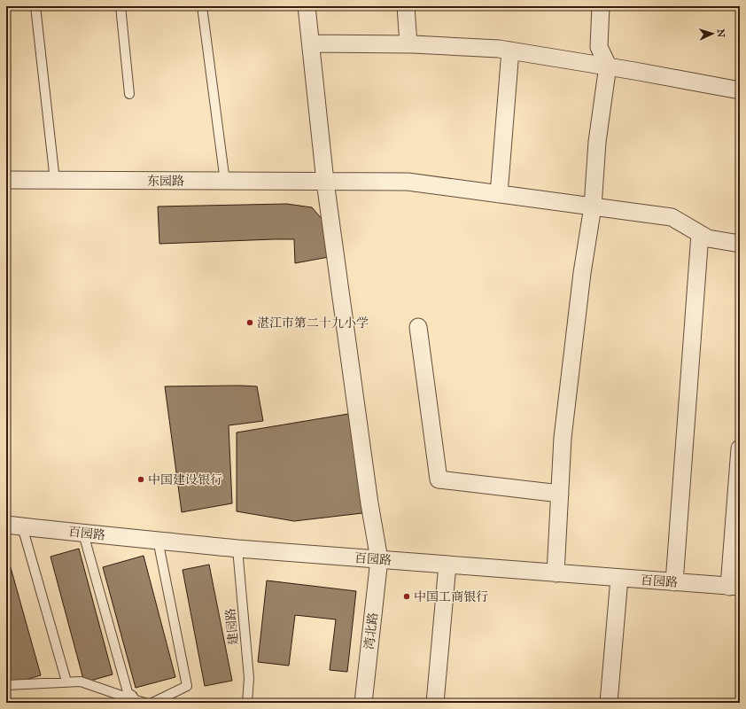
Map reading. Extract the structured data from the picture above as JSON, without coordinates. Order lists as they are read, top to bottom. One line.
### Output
{"streets":{"street":["东园路","百园路","湾北路"],"lane":["建园路"]},"crossings":[["东园路","湾北路"],["百园路","建园路"],["百园路","湾北路"]],"places":["湛江市第二十九小学","中国建设银行","中国工商银行"],"north":"right"}
